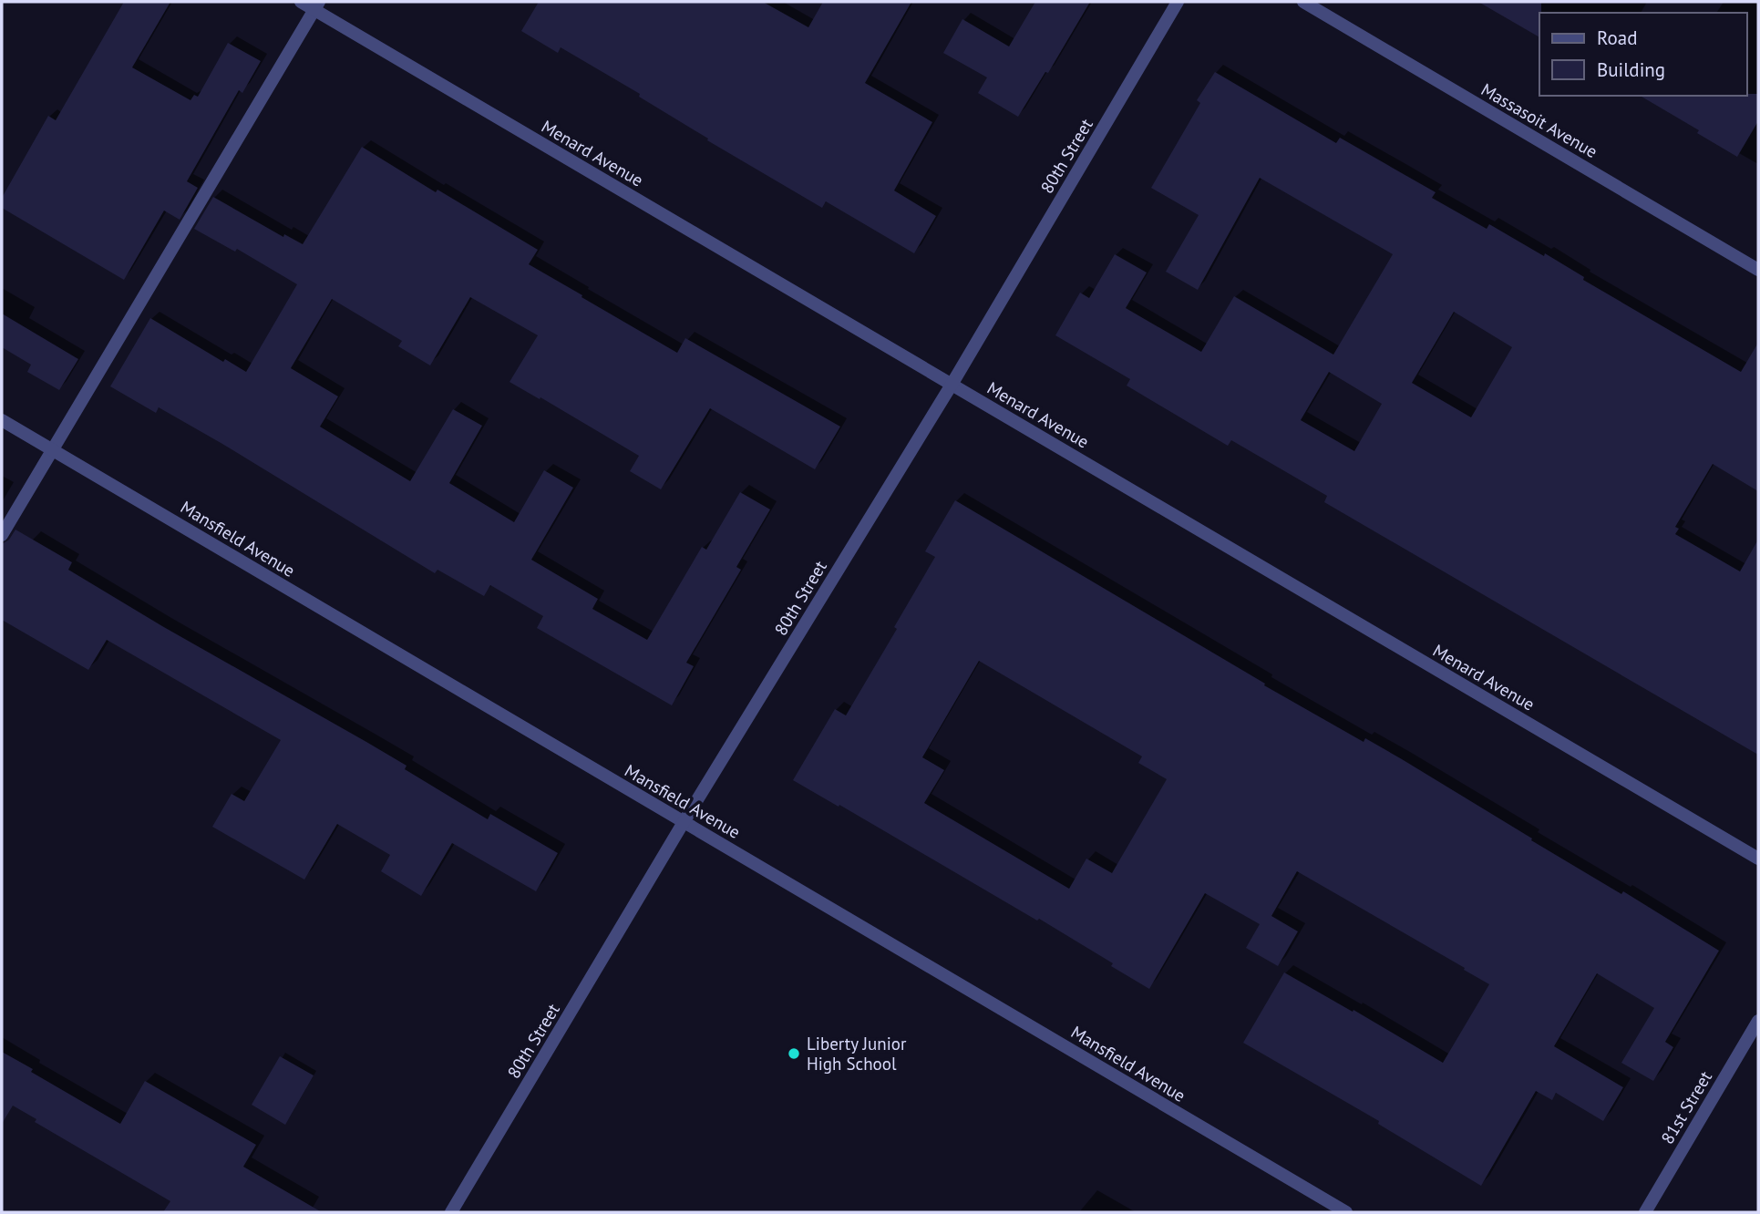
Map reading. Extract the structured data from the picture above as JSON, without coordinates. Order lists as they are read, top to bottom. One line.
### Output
{"streets":{"street":["Massasoit Avenue","Menard Avenue","80th Street","Mansfield Avenue","81st Street"]},"crossings":[["Menard Avenue","80th Street"],["80th Street","Mansfield Avenue"]],"places":["Liberty Junior High School"],"legend":["Road","Building"]}
